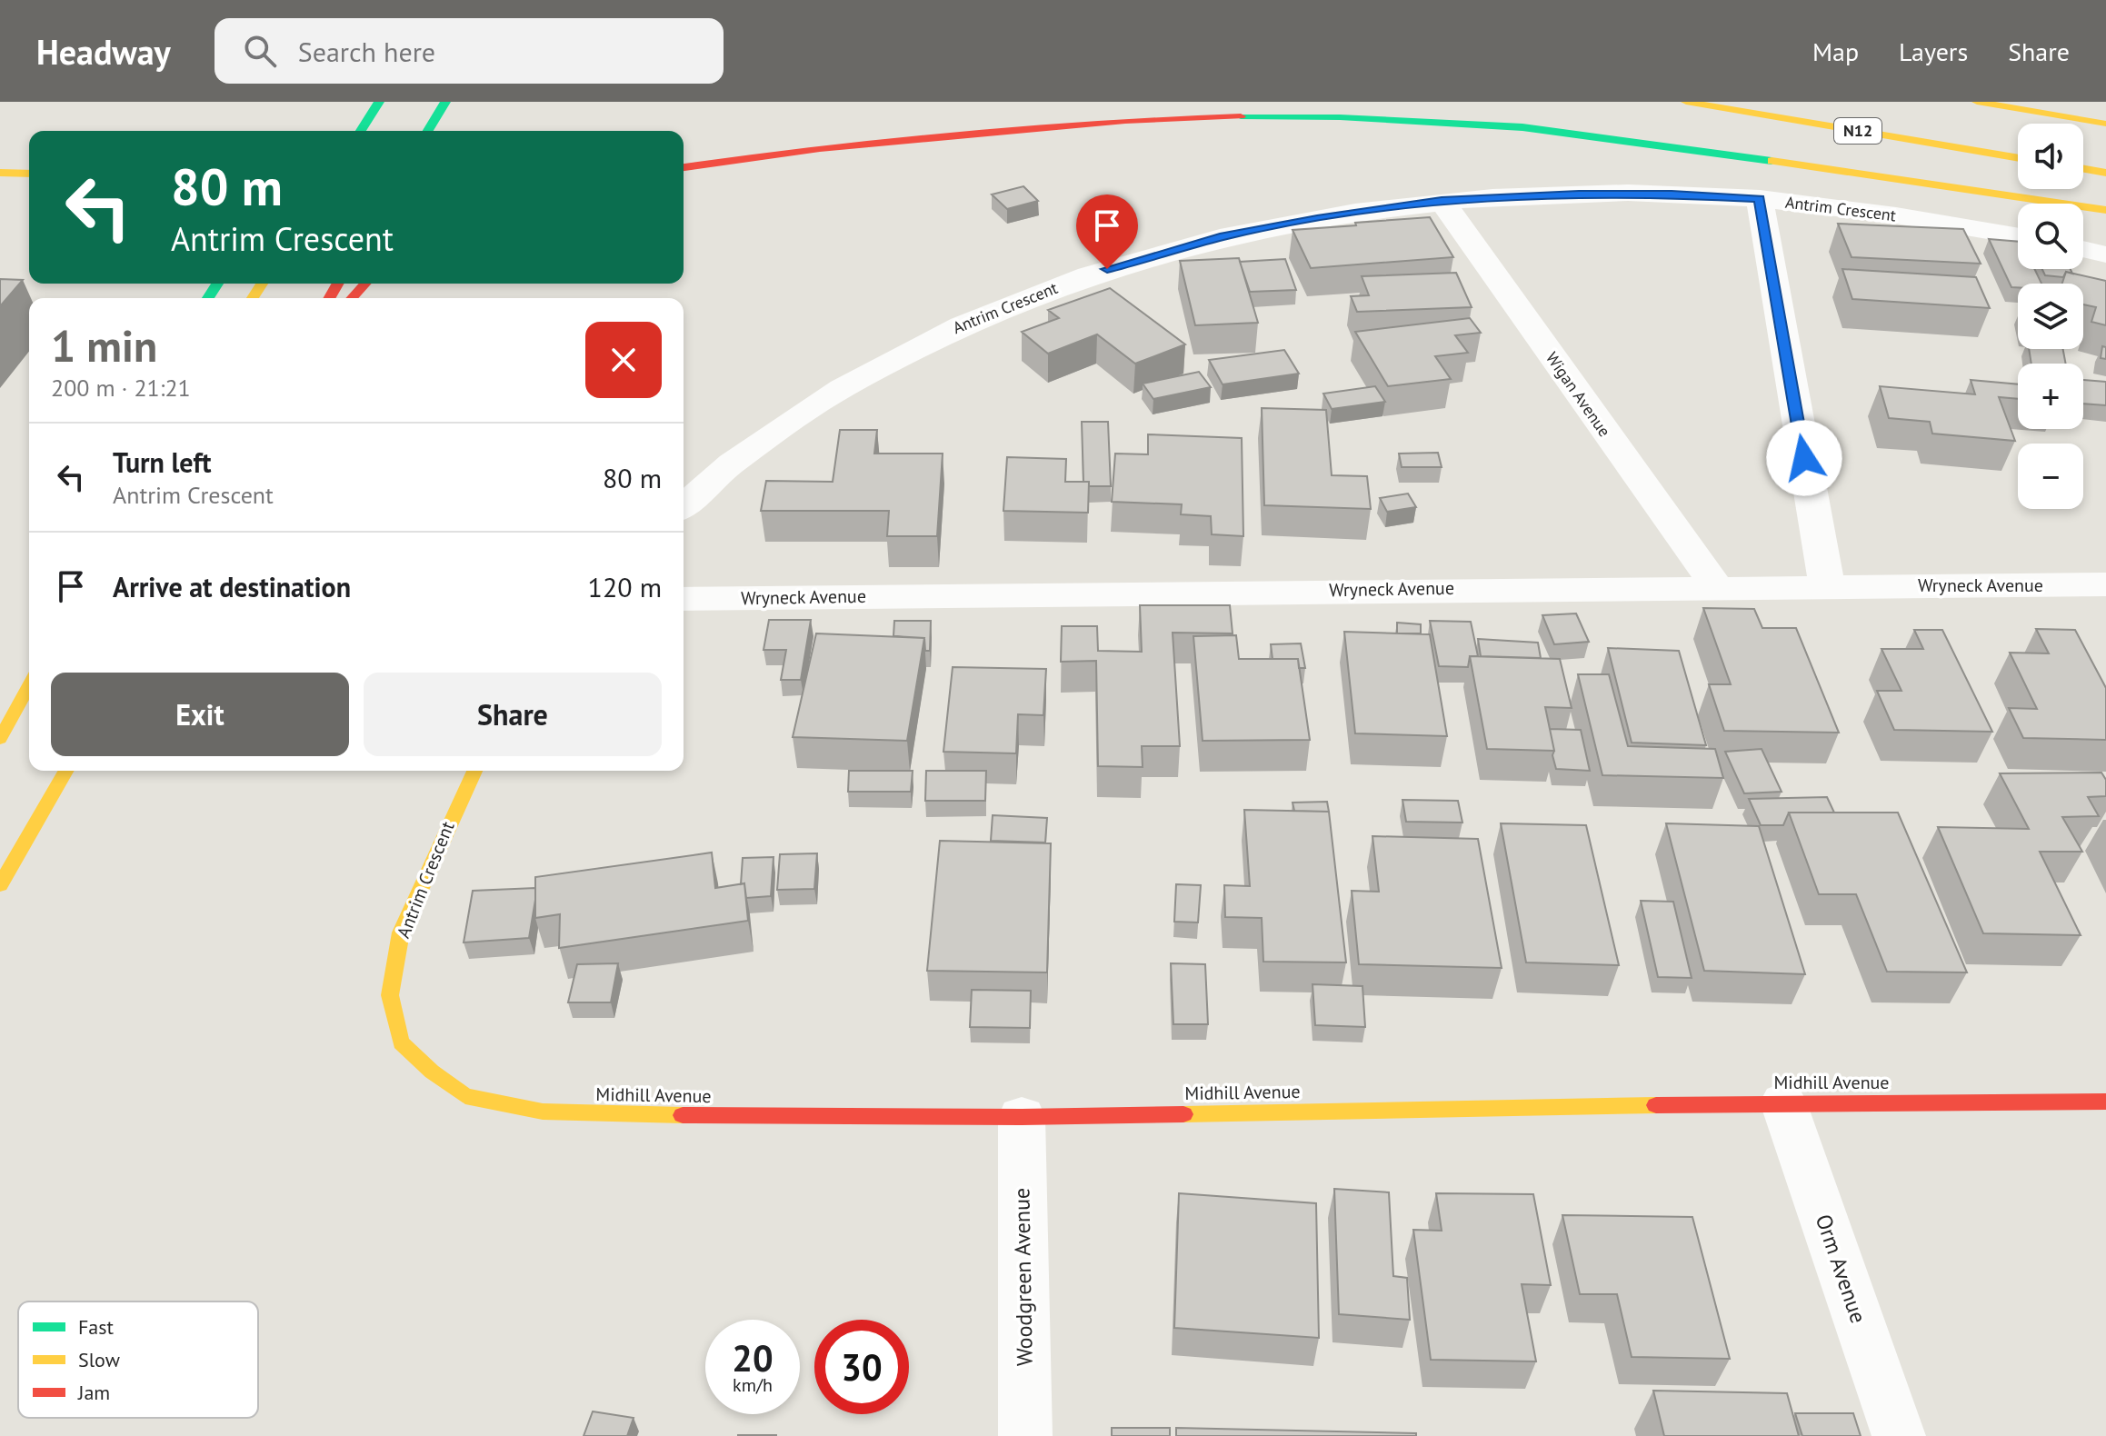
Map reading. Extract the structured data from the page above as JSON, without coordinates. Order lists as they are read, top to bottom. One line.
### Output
{"streets":{"main road":["N12","Antrim Crescent","Midhill Avenue"],"street":["Wigan Avenue","Wryneck Avenue","Orm Avenue","Woodgreen Avenue"]},"crossings":[["Antrim Crescent","Wigan Avenue"],["Antrim Crescent","Midhill Avenue"],["Wigan Avenue","Wryneck Avenue"],["Midhill Avenue","Orm Avenue"],["Midhill Avenue","Woodgreen Avenue"]],"legend":["Fast","Slow","Jam"],"page":{"header":"Headway","search":"Search here","nav":["Map","Layers","Share"],"map_buttons":["+","−"],"turn":["80 m","Antrim Crescent"],"heading":["1 min","200 m · 21:21"],"list":[{"name":"Turn left","note":"Antrim Crescent","value":"80 m"},{"name":"Arrive at destination","value":"120 m"}],"buttons":["Exit","Share"],"speed":"20 km/h","limit":"30"}}
